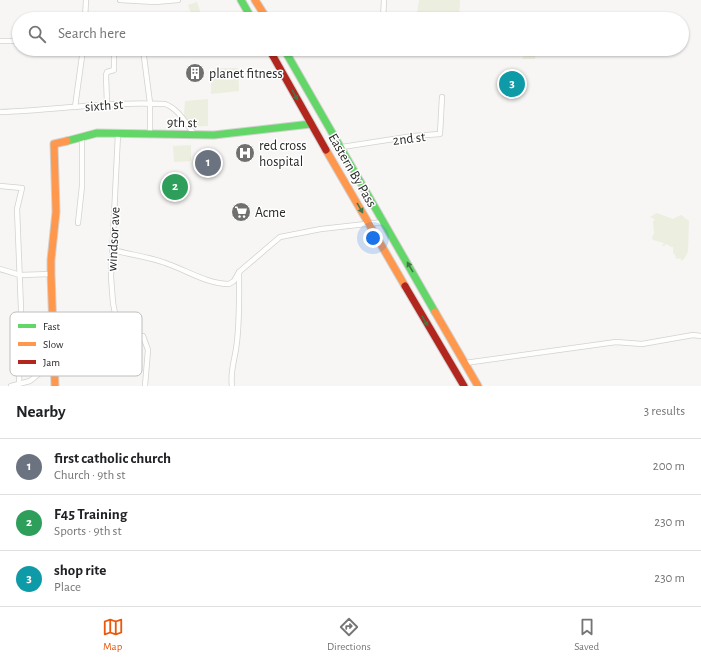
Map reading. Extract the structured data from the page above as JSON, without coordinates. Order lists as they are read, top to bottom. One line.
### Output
{"streets":{"main road":["9th st","Eastern By Pass"],"street":["sixth st","2nd st","windsor ave"]},"crossings":[["sixth st","9th st"],["9th st","Eastern By Pass"],["9th st","windsor ave"],["2nd st","Eastern By Pass"]],"places":{"building":["planet fitness"],"hospital":["red cross hospital"],"supermarket":["Acme"]},"legend":["Fast","Slow","Jam"],"page":{"search":"Search here","pins":["3","1","2"],"heading":["Nearby","3 results"],"list":[{"mark":"1","name":"first catholic church","note":"Church · 9th st","value":"200 m"},{"mark":"2","name":"F45 Training","note":"Sports · 9th st","value":"230 m"},{"mark":"3","name":"shop rite","note":"Place","value":"230 m"}],"nav":["Map","Directions","Saved"]}}
